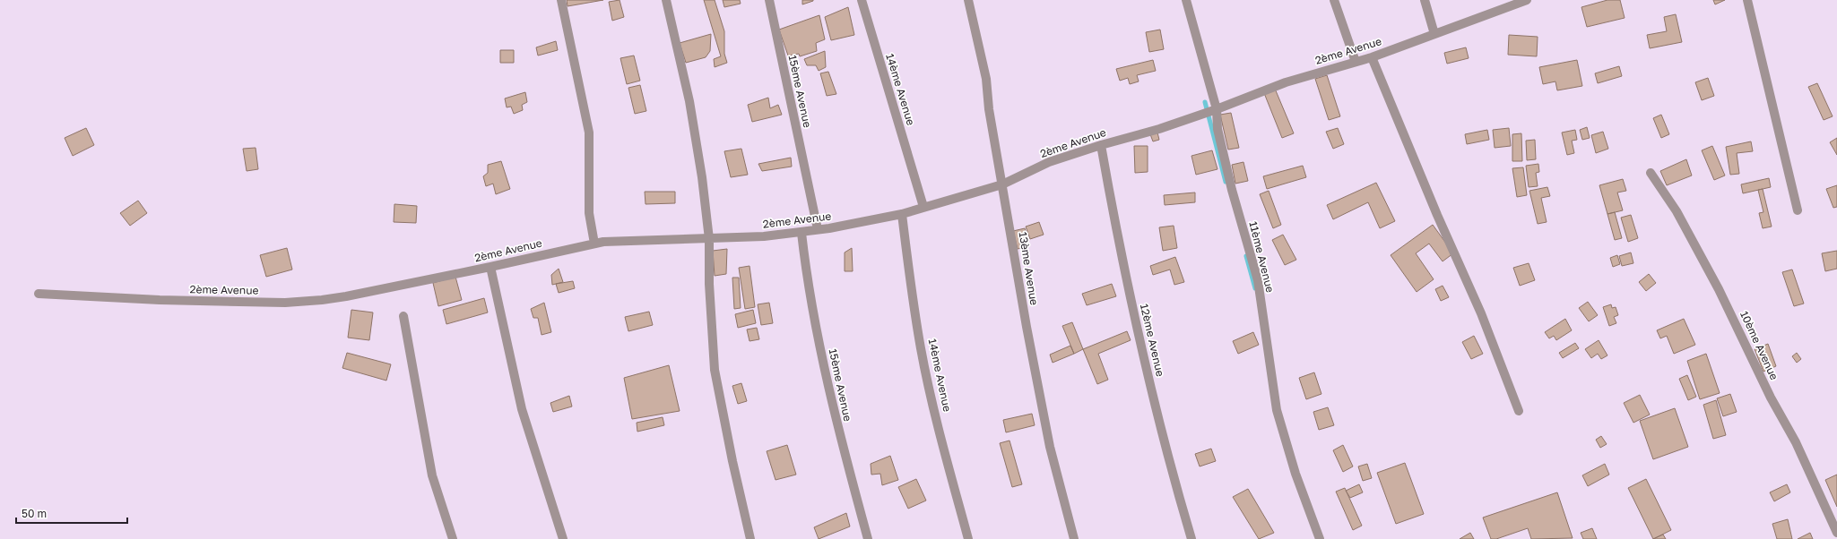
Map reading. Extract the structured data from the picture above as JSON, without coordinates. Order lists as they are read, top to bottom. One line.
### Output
{"streets":{"street":["2ème Avenue","14ème Avenue","15ème Avenue","11ème Avenue","13ème Avenue","12ème Avenue","10ème Avenue"]},"crossings":[["2ème Avenue","14ème Avenue"],["2ème Avenue","15ème Avenue"],["2ème Avenue","11ème Avenue"],["2ème Avenue","13ème Avenue"],["2ème Avenue","12ème Avenue"]],"scale_bar":"50 m"}
